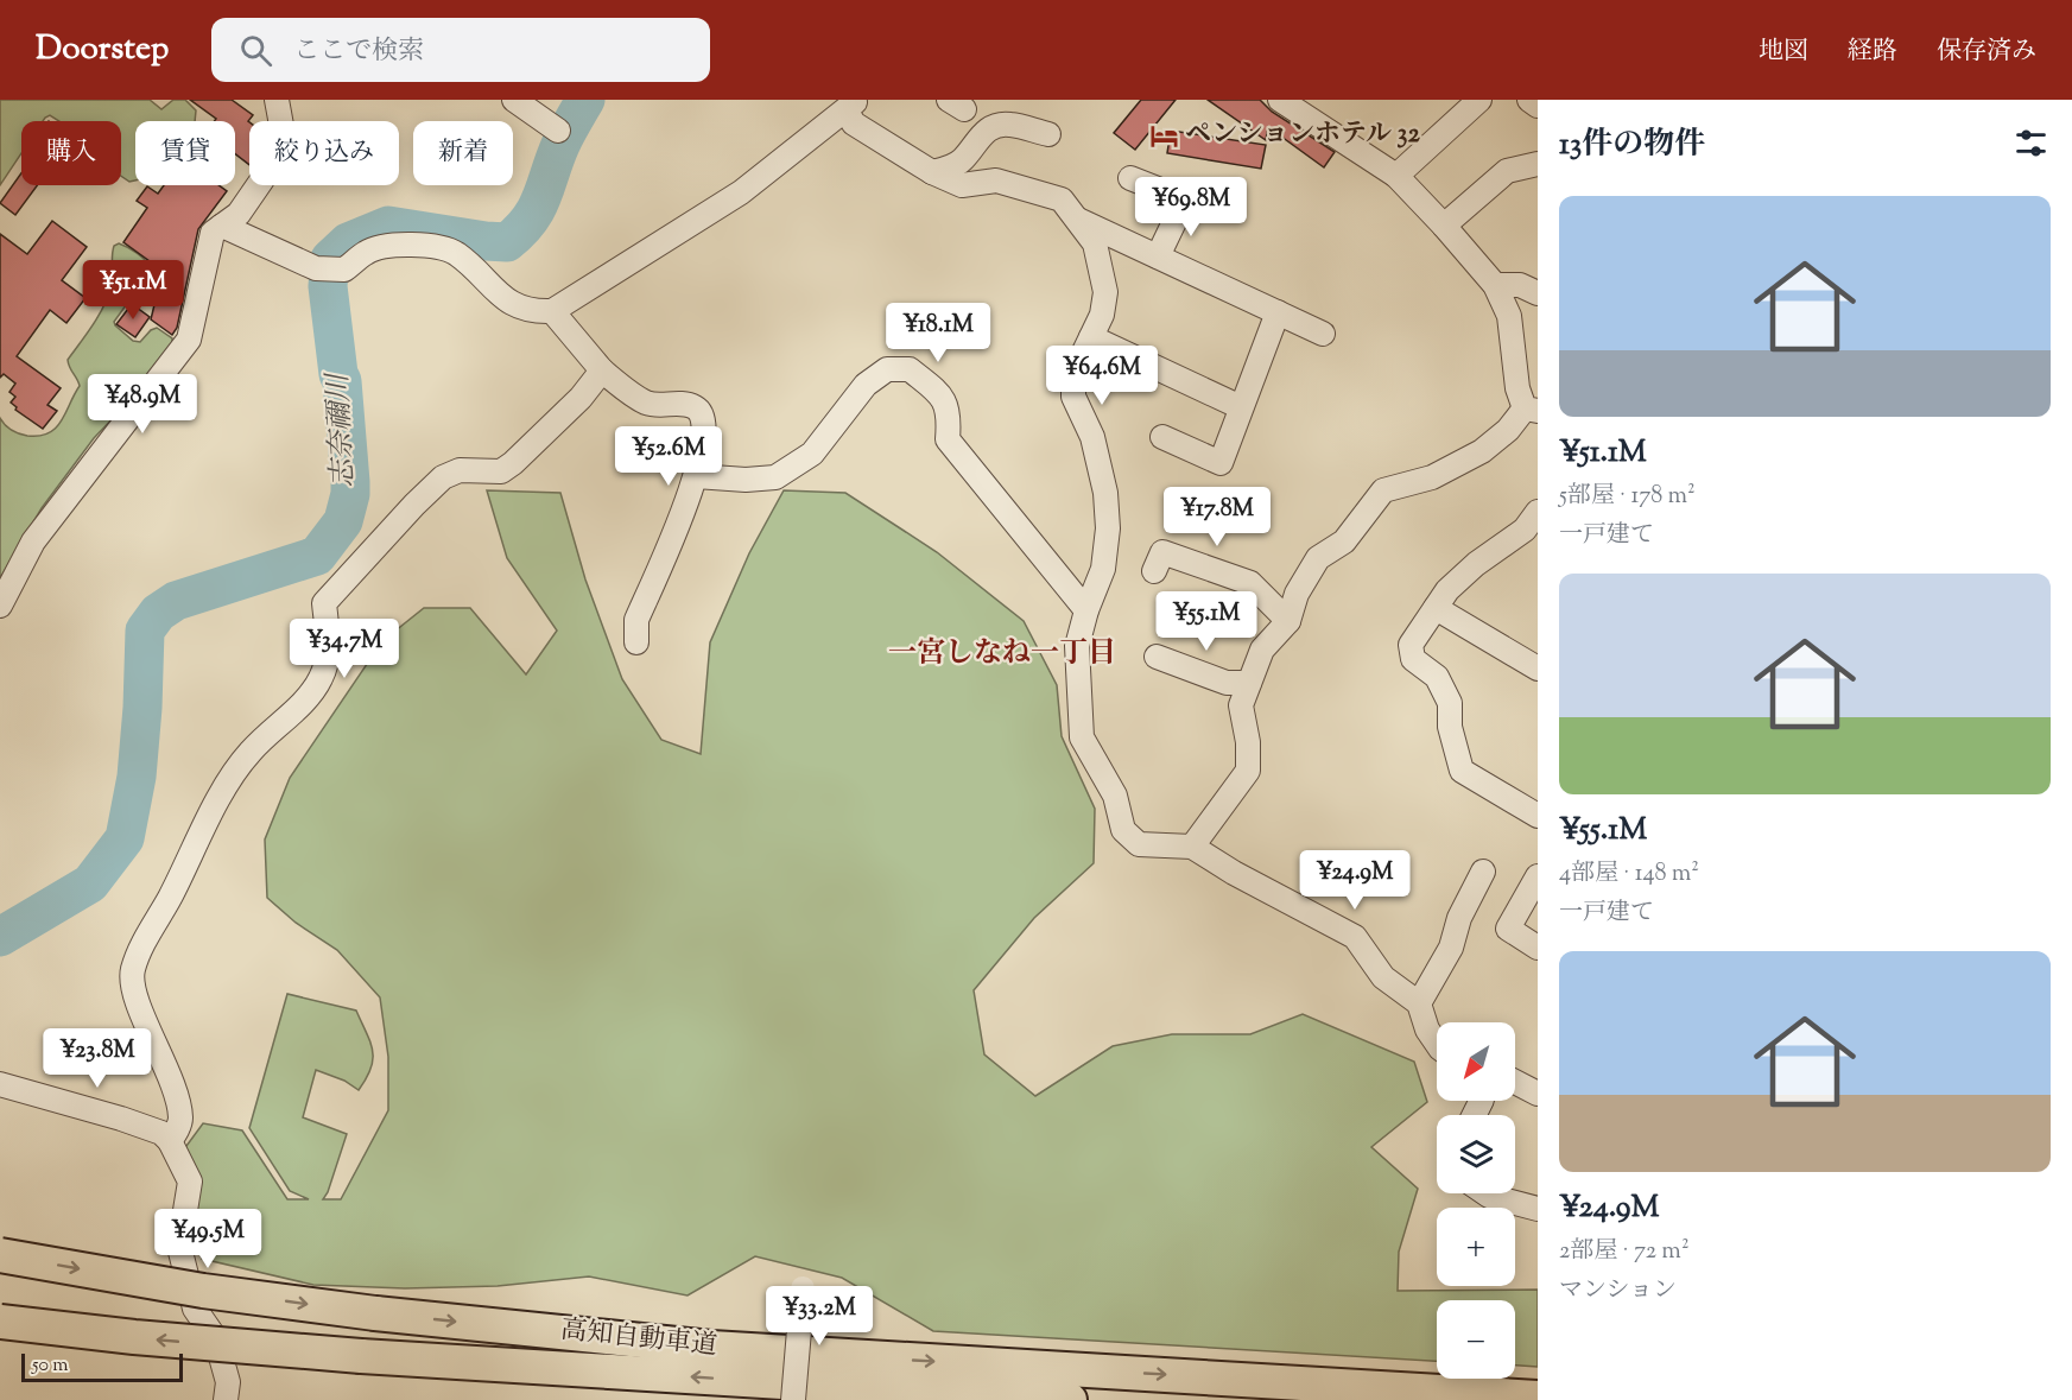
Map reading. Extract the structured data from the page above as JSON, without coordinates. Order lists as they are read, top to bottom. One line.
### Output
{"streets":{"highway":["高知自動車道"]},"districts":["一宮しなね一丁目"],"water":["志奈禰川"],"places":{"hotel":["ペンションホテル 32"]},"scale_bar":"50 m","north":"bottom left","page":{"header":"Doorstep","search":"ここで検索","nav":["地図","経路","保存済み"],"heading":"13件の物件","chip":["購入","賃貸","絞り込み","新着"],"price":["¥69.8M","¥51.1M","¥18.1M","¥64.6M","¥48.9M","¥52.6M","¥17.8M","¥55.1M","¥34.7M","¥24.9M","¥23.8M","¥49.5M","¥33.2M"],"list":[{"name":"¥51.1M","note":"5部屋 · 178 m² · 一戸建て"},{"name":"¥55.1M","note":"4部屋 · 148 m² · 一戸建て"},{"name":"¥24.9M","note":"2部屋 · 72 m² · マンション"}],"map_buttons":["+","−"],"scale":"50 m"}}
